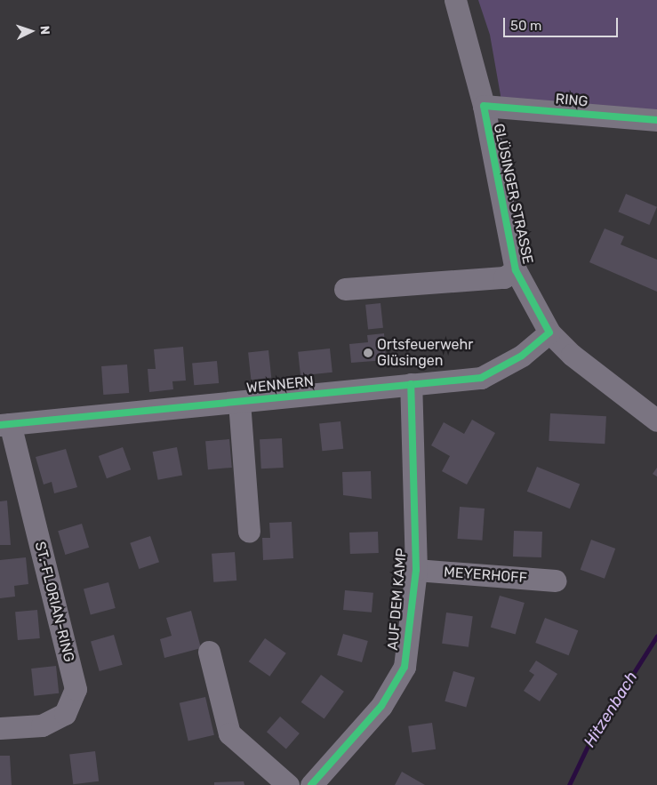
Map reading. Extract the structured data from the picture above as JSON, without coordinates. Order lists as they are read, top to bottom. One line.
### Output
{"streets":{"street":["RING","GLÜSINGER STRASSE","WENNERN","MEYERHOFF","AUF DEM KAMP","ST.-FLORIAN-RING"]},"crossings":[["RING","GLÜSINGER STRASSE"],["GLÜSINGER STRASSE","WENNERN"],["WENNERN","AUF DEM KAMP"],["WENNERN","ST.-FLORIAN-RING"],["MEYERHOFF","AUF DEM KAMP"]],"water":["Hitzenbach"],"places":["Ortsfeuerwehr Glüsingen"],"scale_bar":"50 m","north":"right"}
